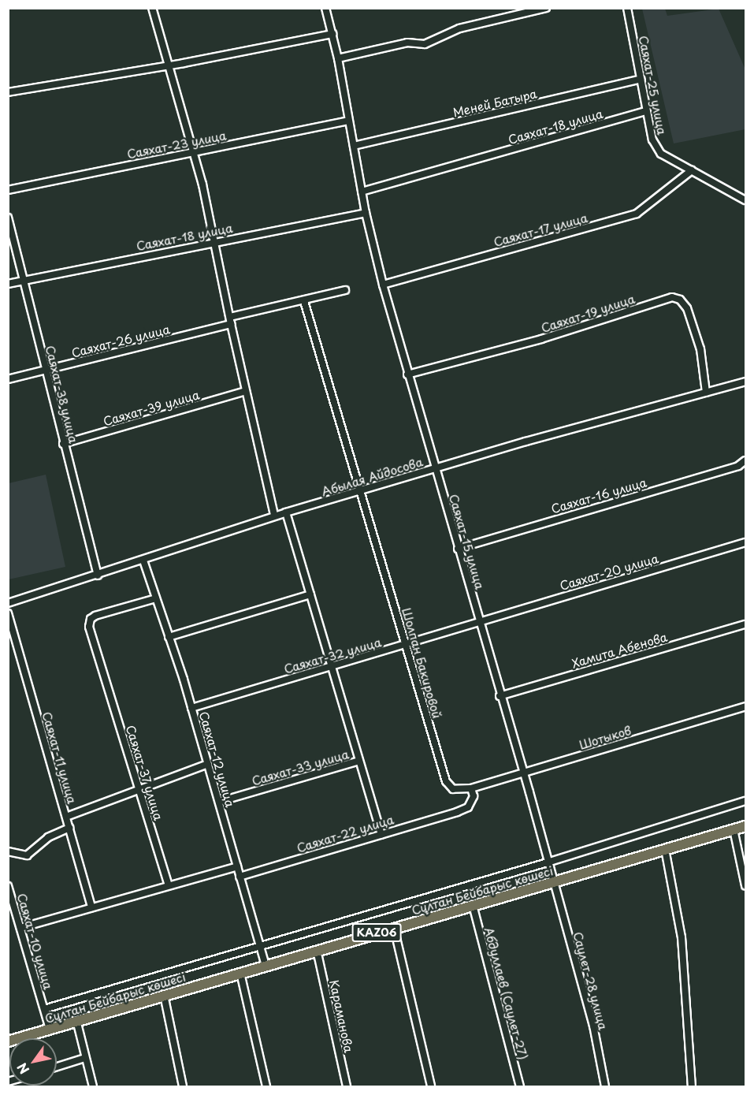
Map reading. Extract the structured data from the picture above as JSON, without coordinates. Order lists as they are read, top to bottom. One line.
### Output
{"streets":{"main road":["Сұлтан Бейбарыс көшесі","KAZ06"],"street":["Саяхат-25 улица","Меней Батыра","Саяхат-18 улица","Саяхат-23 улица","Саяхат-17 улица","Саяхат-19 улица","Саяхат-26 улица","Саяхат-38 улица","Саяхат-39 улица","Абылая Айдосова","Саяхат-16 улица","Саяхат-15 улица","Саяхат-20 улица","Хамита Абенова","Саяхат-32 улица","Шолпан Бакировой","Шотыков","Саяхат-11 улица","Саяхат-12 улица","Саяхат-33 улица","Саяхат-37 улица","Саяхат-22 улица","Саяхат-10 улица","Саулет-28 улица","Абдуллаев (Саулет-27)","Караманова"]},"crossings":[["Саяхат-25 улица","Меней Батыра"],["Саяхат-25 улица","Саяхат-18 улица"],["Саяхат-25 улица","Саяхат-17 улица"],["Меней Батыра","Саяхат-15 улица"],["Саяхат-18 улица","Саяхат-38 улица"],["Саяхат-18 улица","Саяхат-15 улица"],["Саяхат-23 улица","Саяхат-15 улица"],["Саяхат-17 улица","Саяхат-15 улица"],["Саяхат-19 улица","Абылая Айдосова"],["Саяхат-19 улица","Саяхат-15 улица"],["Саяхат-26 улица","Саяхат-38 улица"],["Саяхат-38 улица","Саяхат-39 улица"],["Саяхат-38 улица","Абылая Айдосова"],["Абылая Айдосова","Саяхат-15 улица"],["Абылая Айдосова","Шолпан Бакировой"],["Абылая Айдосова","Саяхат-12 улица"],["Саяхат-16 улица","Саяхат-15 улица"],["Саяхат-15 улица","Саяхат-20 улица"],["Саяхат-15 улица","Хамита Абенова"],["Саяхат-15 улица","Саяхат-32 улица"],["Саяхат-15 улица","Шотыков"],["Саяхат-15 улица","Саулет-28 улица"],["Саяхат-20 улица","Саяхат-32 улица"],["Саяхат-32 улица","Шолпан Бакировой"],["Саяхат-32 улица","Саяхат-12 улица"],["Шолпан Бакировой","Шотыков"],["Шолпан Бакировой","Саяхат-22 улица"],["Шотыков","Саяхат-22 улица"],["Шотыков","Саулет-28 улица"],["Саяхат-12 улица","Саяхат-33 улица"],["Саяхат-12 улица","Саяхат-37 улица"],["Саяхат-12 улица","Саяхат-22 улица"],["Саяхат-12 улица","Сұлтан Бейбарыс көшесі"],["Сұлтан Бейбарыс көшесі","Саяхат-10 улица"],["Сұлтан Бейбарыс көшесі","Саулет-28 улица"],["Сұлтан Бейбарыс көшесі","Абдуллаев (Саулет-27)"],["Сұлтан Бейбарыс көшесі","Караманова"]],"north":"bottom left"}
